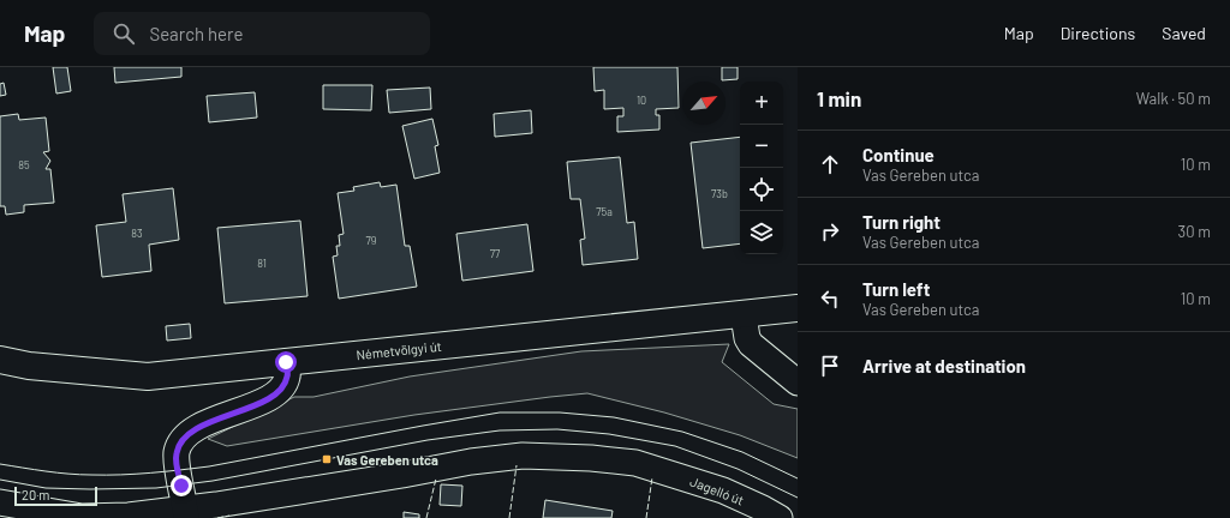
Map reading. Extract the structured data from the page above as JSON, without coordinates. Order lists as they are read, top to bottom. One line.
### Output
{"streets":{"street":["Németvölgyi út","Jagelló út"]},"places":{"transit":["Vas Gereben utca"]},"house_numbers":["10","85","73b","75a","83","79","77","81"],"scale_bar":"20 m","north":"top right","page":{"header":"Map","search":"Search here","nav":["Map","Directions","Saved"],"heading":["1 min","Walk · 50 m"],"map_buttons":["+","−"],"list":[["Continue","Vas Gereben utca","10 m"],["Turn right","Vas Gereben utca","30 m"],["Turn left","Vas Gereben utca","10 m"],"Arrive at destination"],"scale":"20 m"}}
